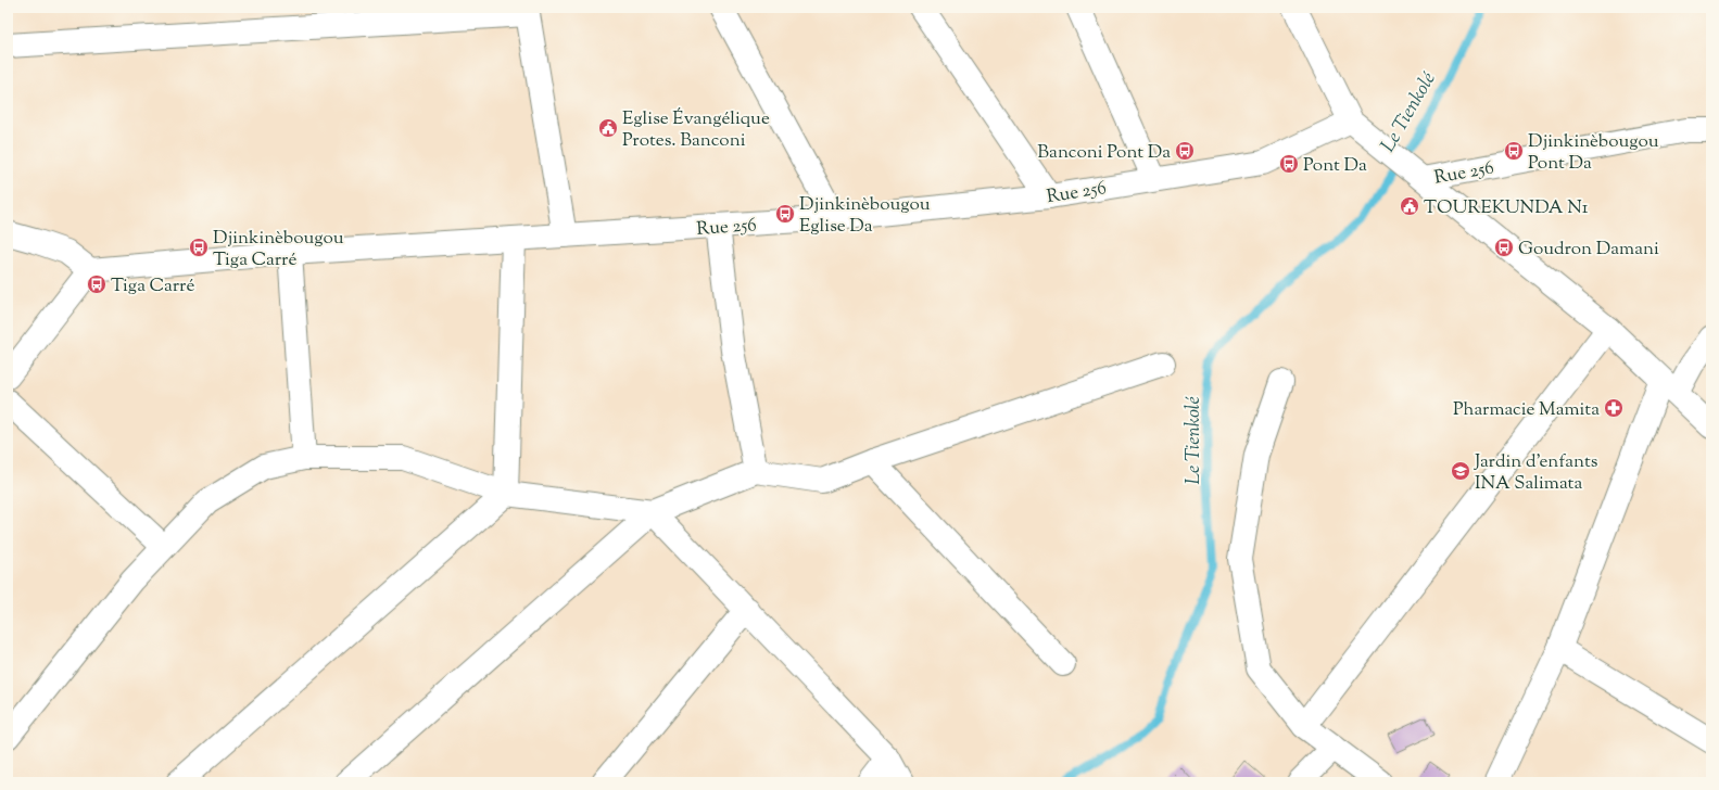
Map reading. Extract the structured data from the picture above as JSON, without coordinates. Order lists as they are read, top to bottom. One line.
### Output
{"streets":{"street":["Rue 256"]},"water":["Le Tienkolé"],"places":{"public building":["Eglise Évangélique Protes. Banconi","TOUREKUNDA N1"],"bus stop":["Banconi Pont Da","Djinkinèbougou Pont Da","Pont Da","Djinkinèbougou Eglise Da","Djinkinèbougou Tiga Carré","Goudron Damani","Tiga Carré"],"pharmacy":["Pharmacie Mamita"],"school or university":["Jardin d'enfants INA Salimata"]}}
